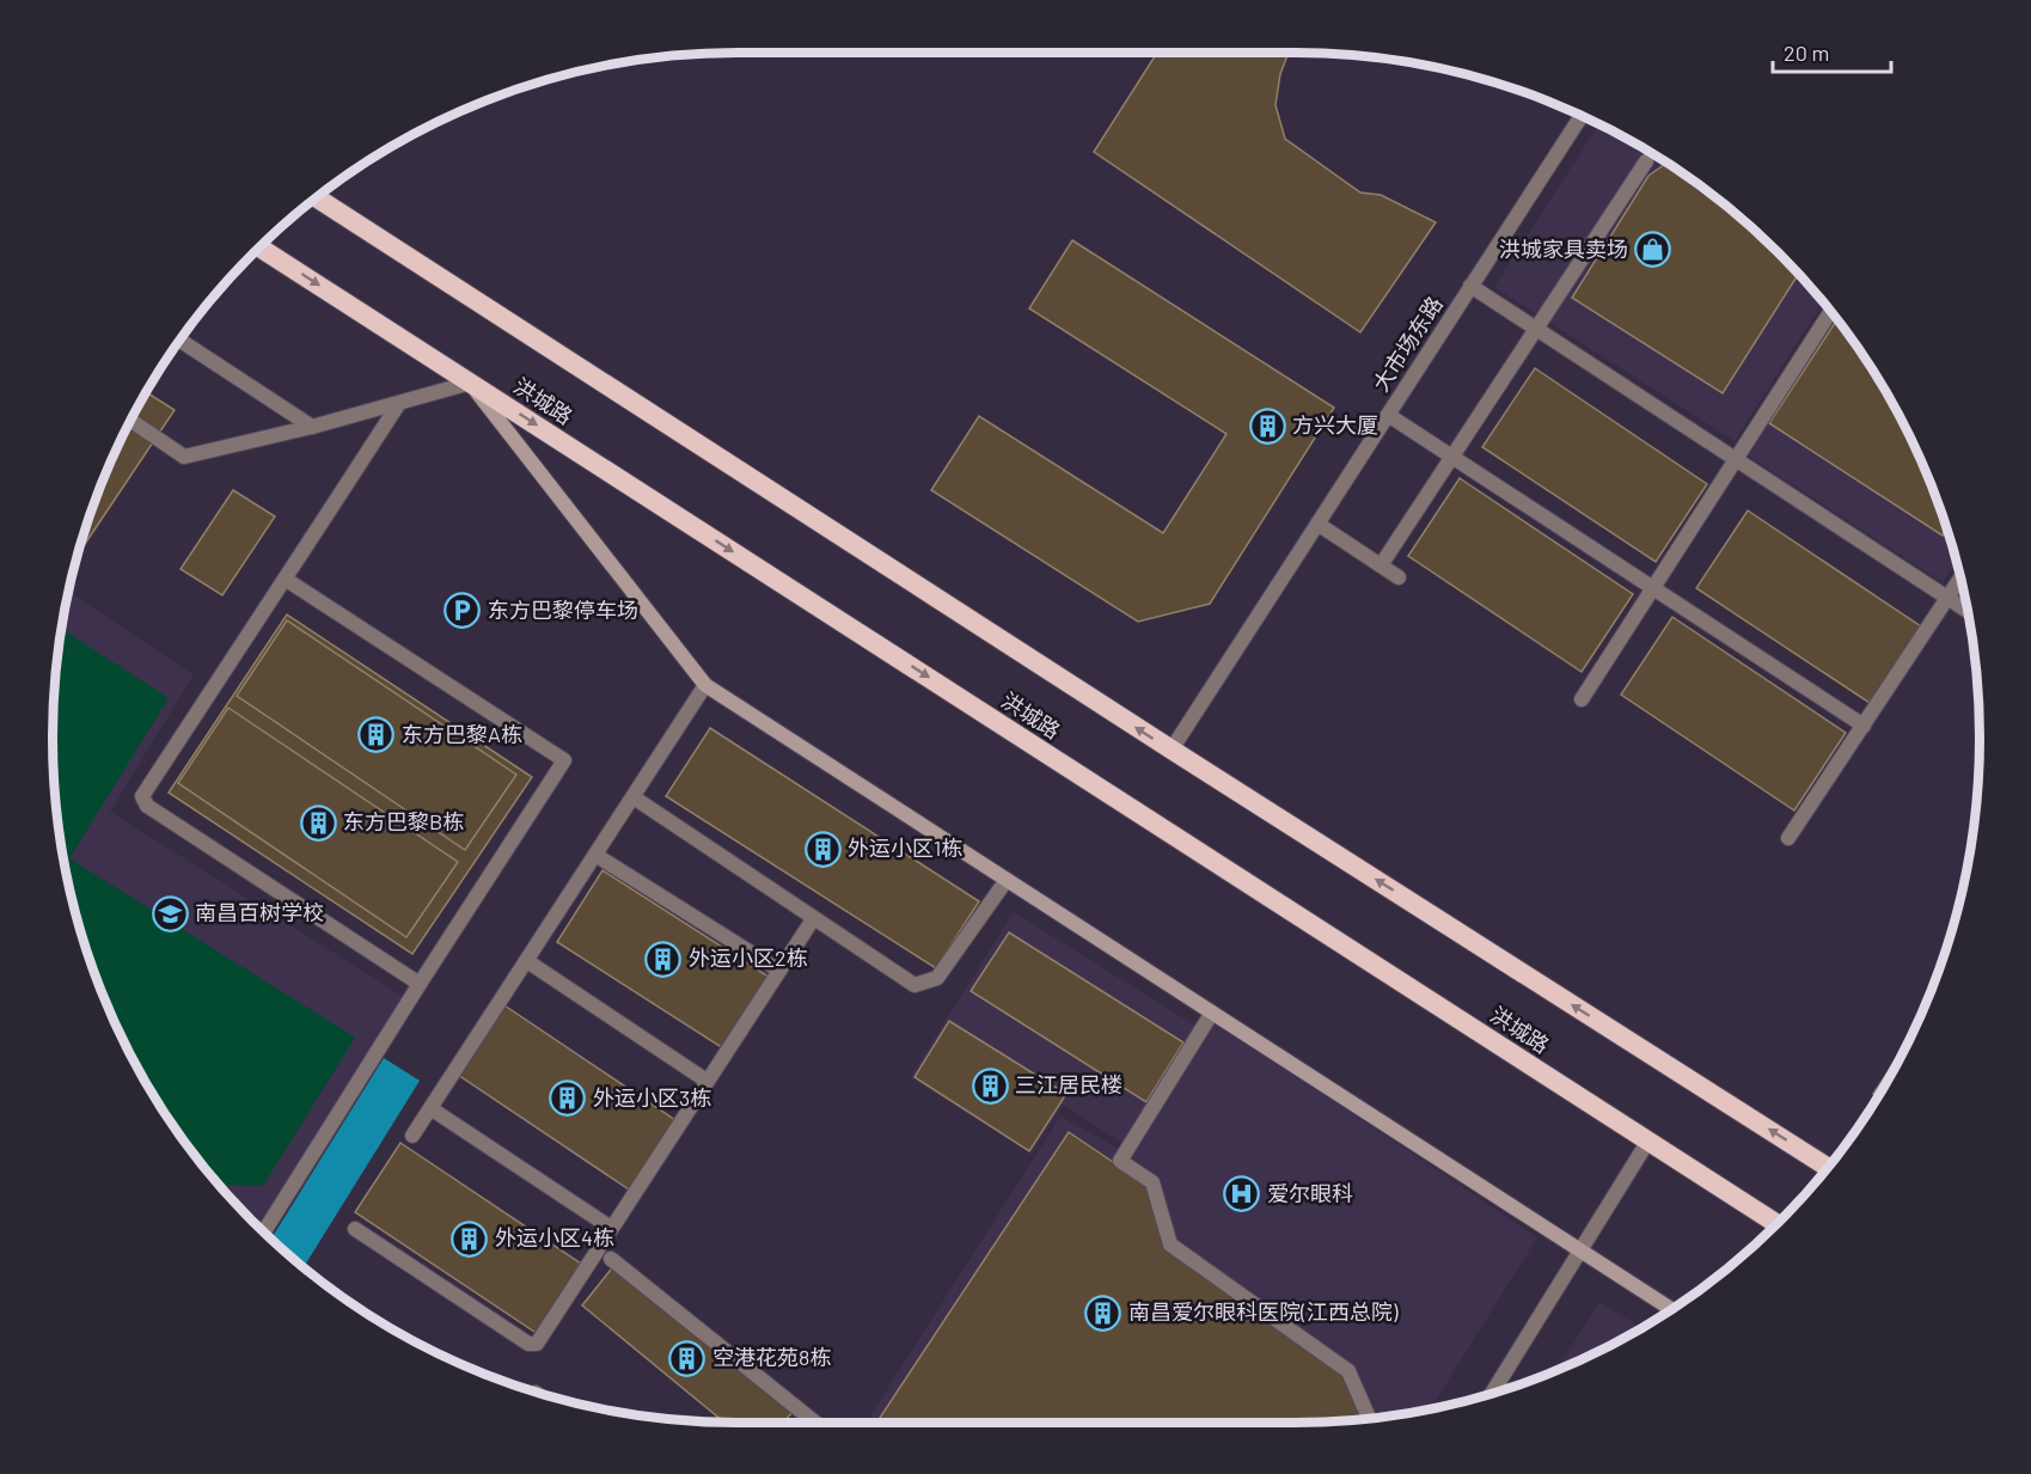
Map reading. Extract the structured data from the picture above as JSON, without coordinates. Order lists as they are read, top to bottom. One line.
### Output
{"streets":{"highway":["洪城路"],"street":["大市场东路"]},"places":{"shop":["洪城家具卖场"],"building":["方兴大厦","东方巴黎A栋","东方巴黎B栋","外运小区1栋","外运小区2栋","三江居民楼","外运小区3栋","外运小区4栋","南昌爱尔眼科医院(江西总院)","空港花苑8栋"],"parking":["东方巴黎停车场"],"school or university":["南昌百树学校"],"hospital":["爱尔眼科"]},"scale_bar":"20 m"}
